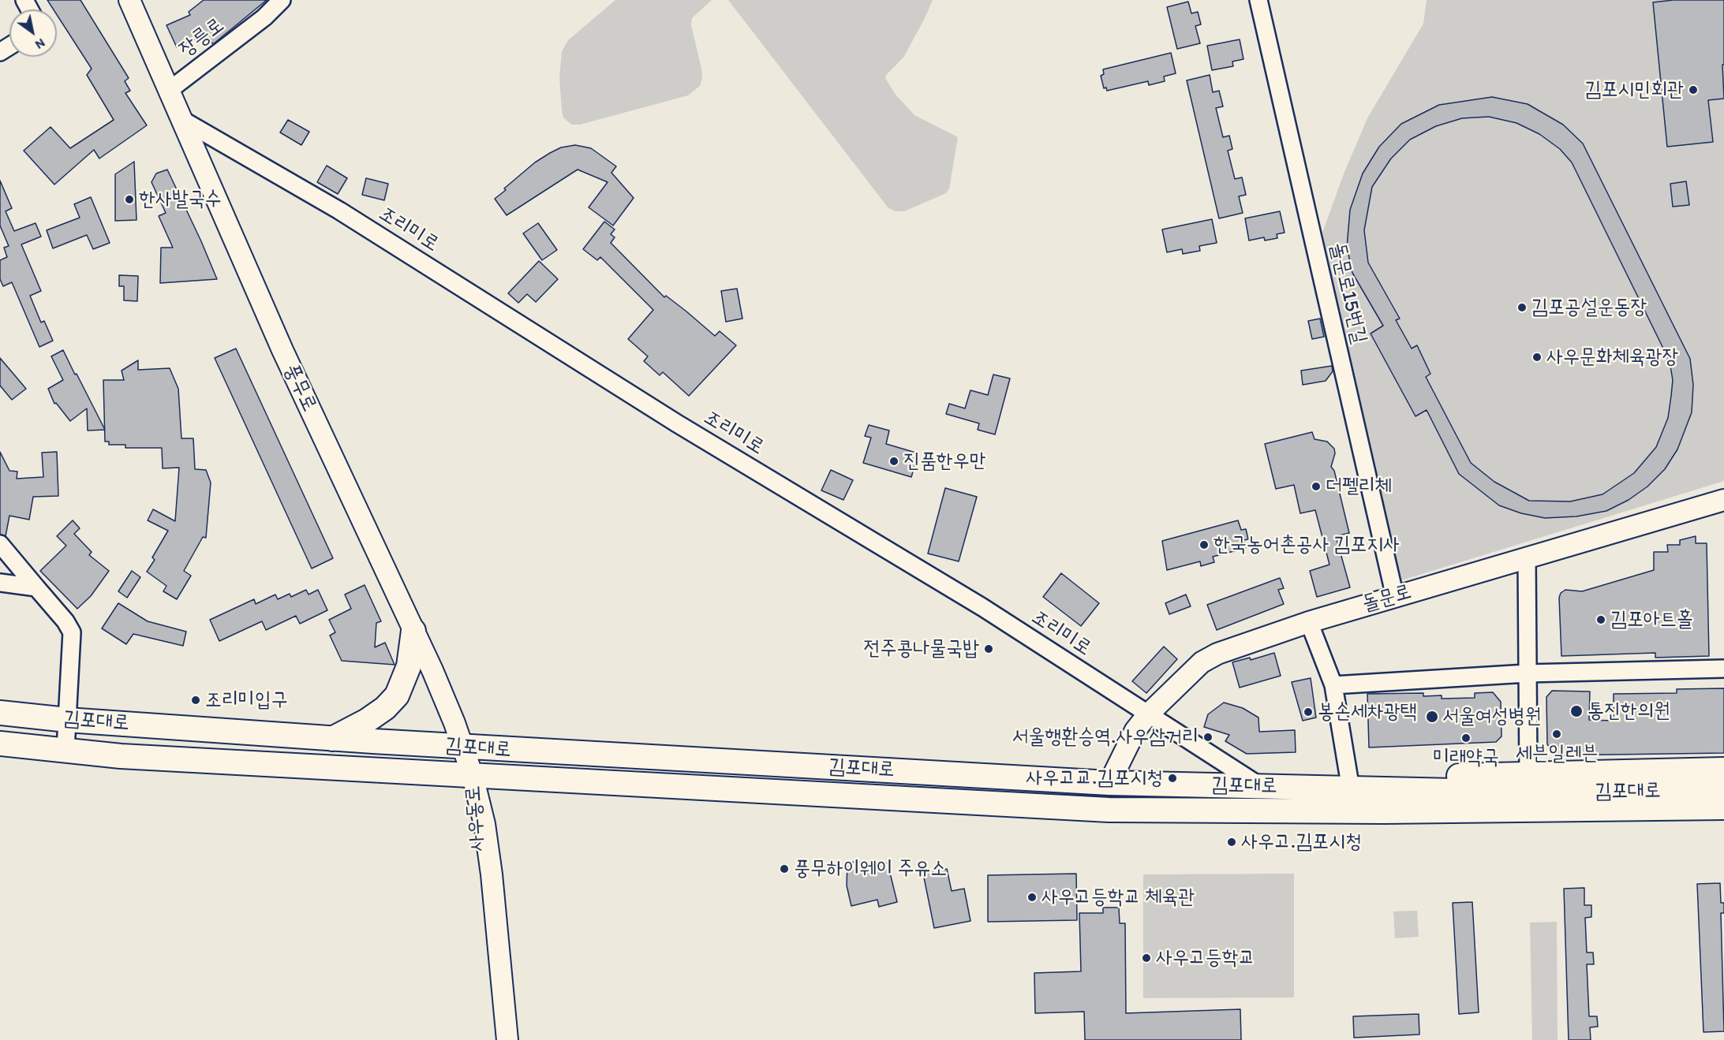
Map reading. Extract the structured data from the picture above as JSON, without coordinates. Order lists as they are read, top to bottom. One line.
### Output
{"streets":{"main road":["김포대로"],"street":["장릉로","조리미로","돌문로15번길","풍무로","돌문로","사우동로"]},"crossings":[["장릉로","풍무로"],["조리미로","풍무로"],["조리미로","돌문로"],["조리미로","김포대로"],["돌문로15번길","돌문로"],["풍무로","김포대로"],["풍무로","사우동로"],["돌문로","김포대로"],["김포대로","사우동로"]],"places":["김포시민회관","한사발국수","김포공설운동장","사우문화체육광장","진품한우만","더펠리체","한국농어촌공사 김포지사","김포아트홀","전주콩나물국밥","조리미입구","통진한의원","봉손세차광택","서울여성병원","세븐일레븐","서울행환승역.사우삼거리","미래약국","사우고교.김포시청","사우고.김포시청","풍무하이웨이 주유소","사우고등학교 체육관","사우고등학교"],"north":"bottom right"}
